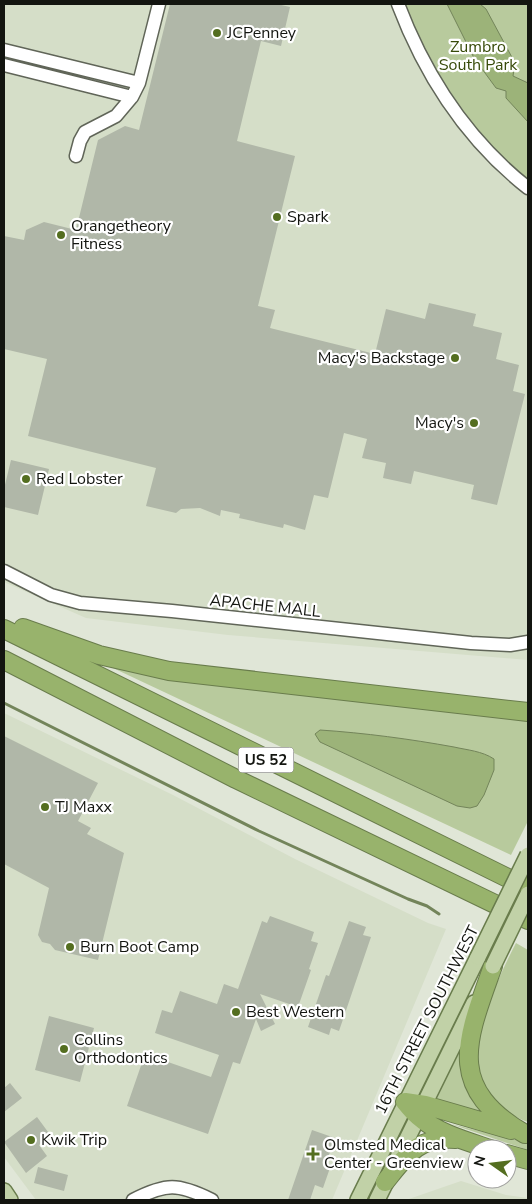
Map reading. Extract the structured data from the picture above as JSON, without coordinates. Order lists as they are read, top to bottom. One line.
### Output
{"streets":{"highway":["US 52"],"main road":["16TH STREET SOUTHWEST"],"street":["APACHE MALL"]},"parks":["Zumbro South Park"],"places":{"other":["JCPenney","Spark","Orangetheory Fitness","Macy's Backstage","Macy's","Red Lobster","TJ Maxx","Burn Boot Camp","Best Western","Collins Orthodontics","Kwik Trip"],"health":["Olmsted Medical Center - Greenview"]},"north":"left"}
